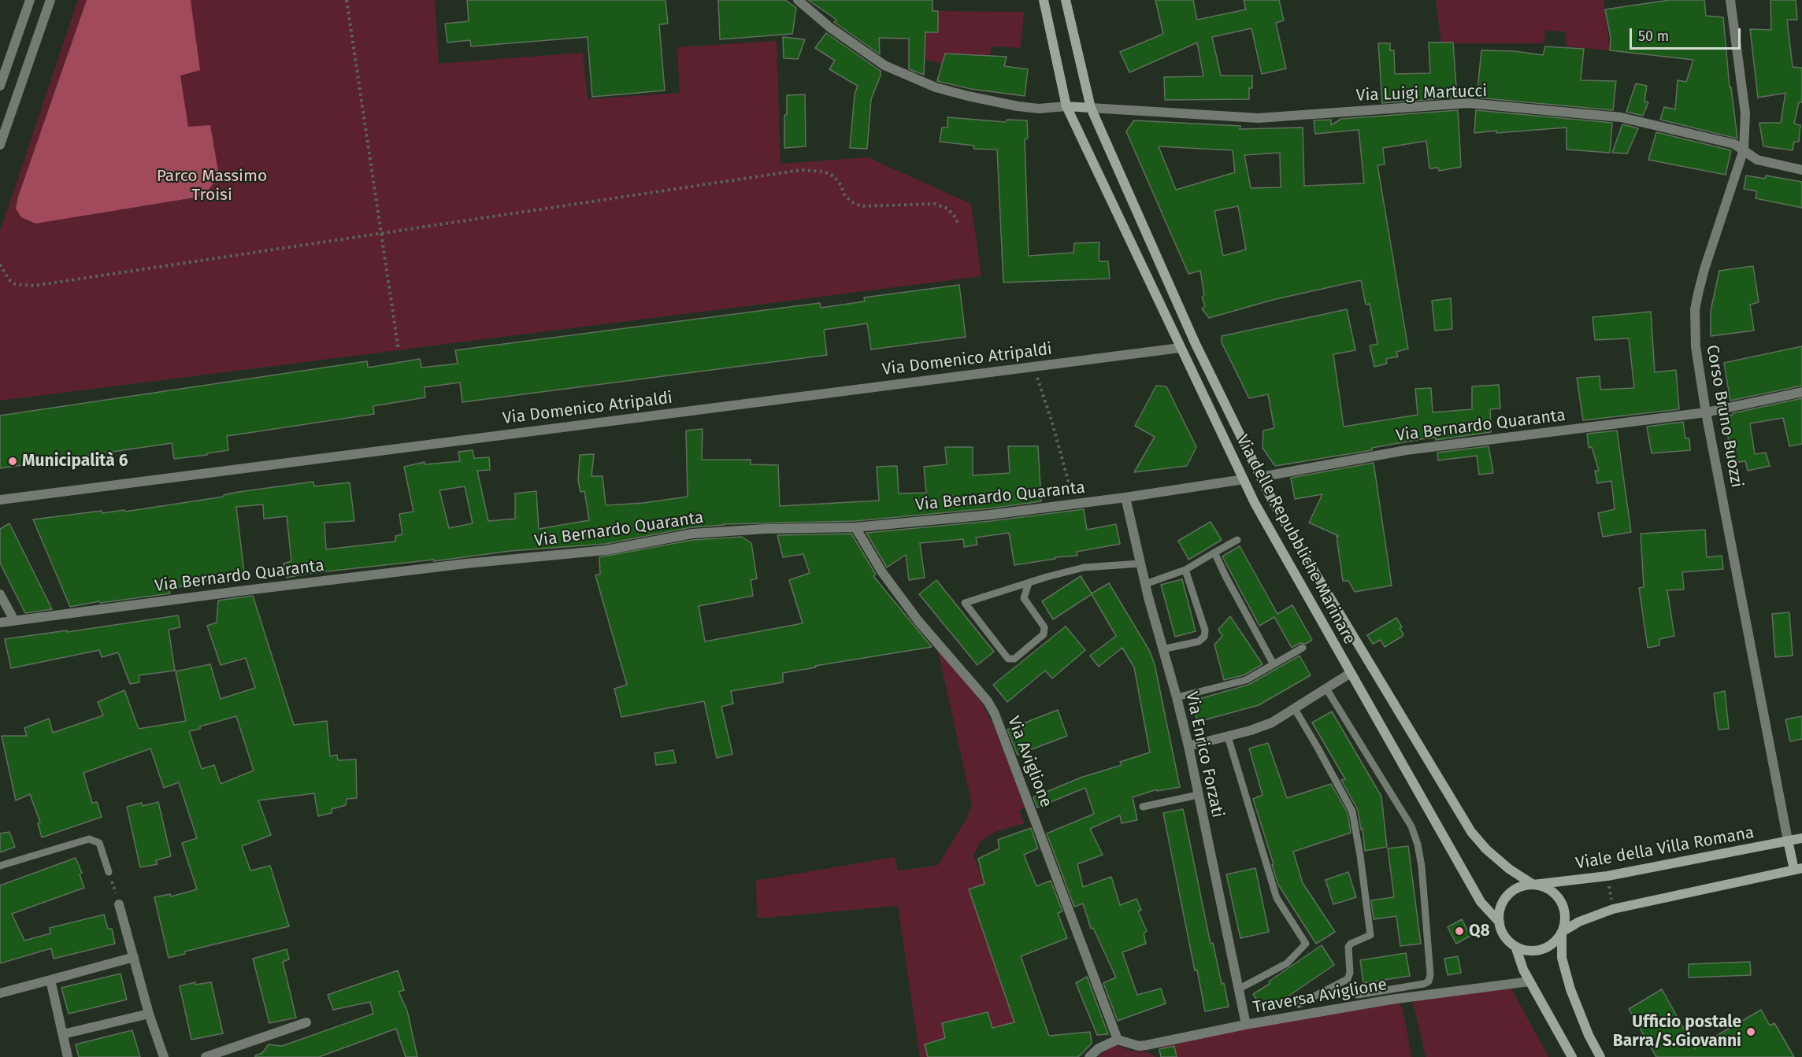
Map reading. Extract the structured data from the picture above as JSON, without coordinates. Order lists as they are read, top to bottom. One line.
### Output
{"streets":{"main road":["Via delle Repubbliche Marinare","Viale della Villa Romana"],"street":["Via Luigi Martucci","Via Domenico Atripaldi","Corso Bruno Buozzi","Via Bernardo Quaranta","Via Enrico Forzati","Via Aviglione","Traversa Aviglione"]},"crossings":[["Via Luigi Martucci","Corso Bruno Buozzi"],["Via Luigi Martucci","Via delle Repubbliche Marinare"],["Via Domenico Atripaldi","Via delle Repubbliche Marinare"],["Corso Bruno Buozzi","Via Bernardo Quaranta"],["Corso Bruno Buozzi","Viale della Villa Romana"],["Via Bernardo Quaranta","Via delle Repubbliche Marinare"],["Via Bernardo Quaranta","Via Enrico Forzati"],["Via Bernardo Quaranta","Via Aviglione"],["Via delle Repubbliche Marinare","Viale della Villa Romana"],["Via Aviglione","Traversa Aviglione"]],"parks":["Parco Massimo Troisi"],"places":["Municipalità 6","Q8","Ufficio postale Barra/S.Giovanni"],"scale_bar":"50 m"}
